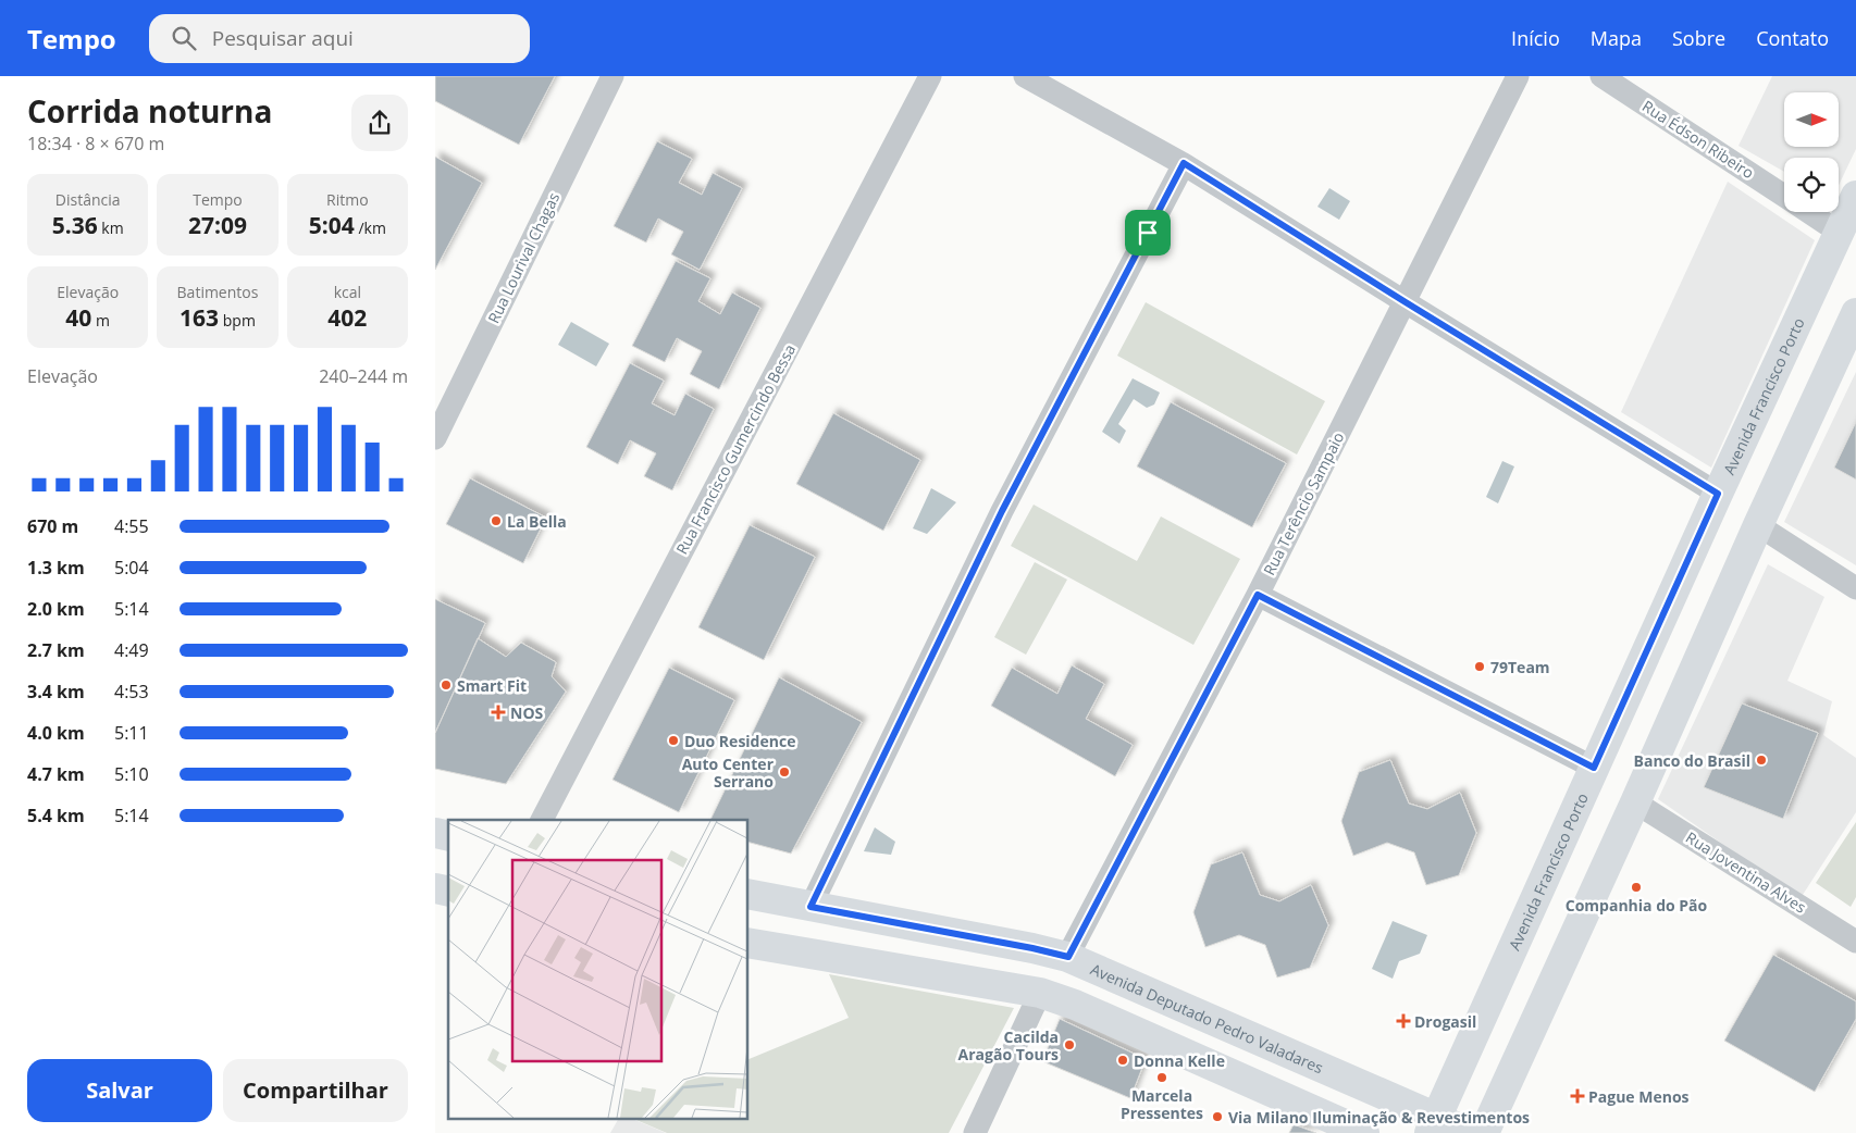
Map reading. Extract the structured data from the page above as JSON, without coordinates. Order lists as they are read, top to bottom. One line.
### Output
{"streets":{"main road":["Avenida Francisco Porto","Avenida Deputado Pedro Valadares"],"street":["Rua Édson Ribeiro","Rua Lourival Chagas","Rua Francisco Gumercindo Bessa","Rua Terêncio Sampaio","Rua Joventina Alves"]},"crossings":[["Rua Édson Ribeiro","Avenida Francisco Porto"],["Avenida Francisco Porto","Avenida Deputado Pedro Valadares"],["Rua Terêncio Sampaio","Avenida Deputado Pedro Valadares"]],"places":{"other":["La Bella","79Team","Smart Fit","Duo Residence","Banco do Brasil","Auto Center Serrano","Companhia do Pão","Cacilda Aragão Tours","Donna Kelle","Marcela Pressentes","Via Milano Iluminação & Revestimentos"],"health":["NOS","Drogasil","Pague Menos"]},"north":"right","page":{"header":"Tempo","search":"Pesquisar aqui","nav":["Início","Mapa","Sobre","Contato"],"heading":["Corrida noturna","18:34 · 8 × 670 m"],"stats":[["Distância","5.36 km"],["Tempo","27:09"],["Ritmo","5:04 /km"],["Elevação","40 m"],["Batimentos","163 bpm"],["kcal","402"]],"chart":["Elevação","240–244 m"],"list":[{"name":"670 m","note":"4:55"},{"name":"1.3 km","note":"5:04"},{"name":"2.0 km","note":"5:14"},{"name":"2.7 km","note":"4:49"},{"name":"3.4 km","note":"4:53"},{"name":"4.0 km","note":"5:11"},{"name":"4.7 km","note":"5:10"},{"name":"5.4 km","note":"5:14"}],"buttons":["Salvar","Compartilhar"]}}
